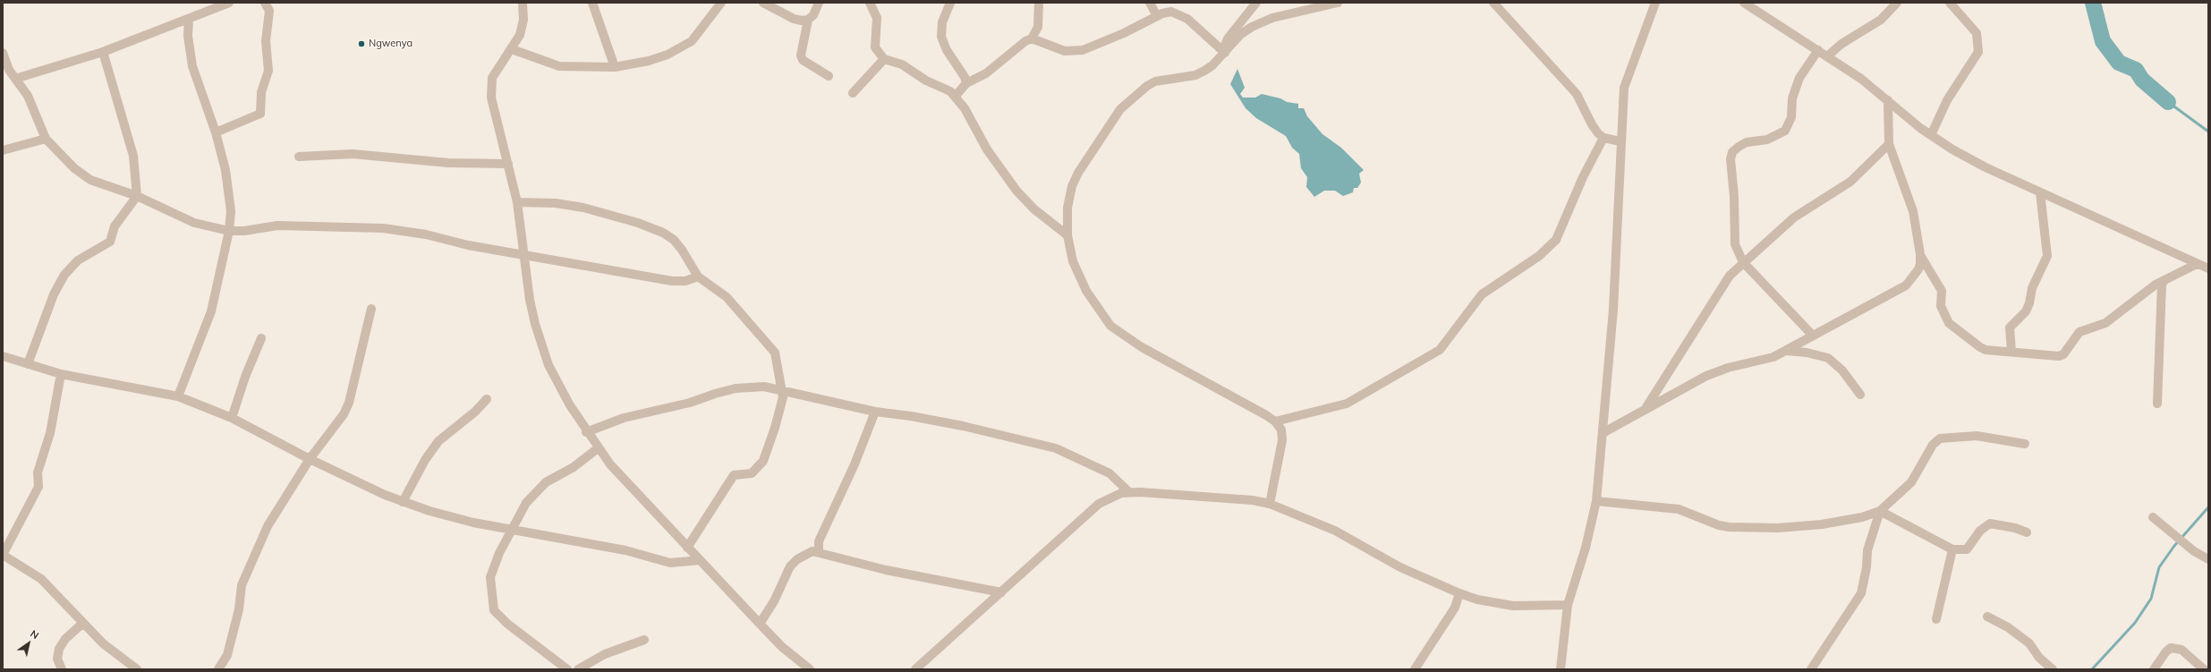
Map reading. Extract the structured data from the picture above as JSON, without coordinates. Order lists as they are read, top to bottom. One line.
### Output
{"places":["Ngwenya"],"north":"top right"}
